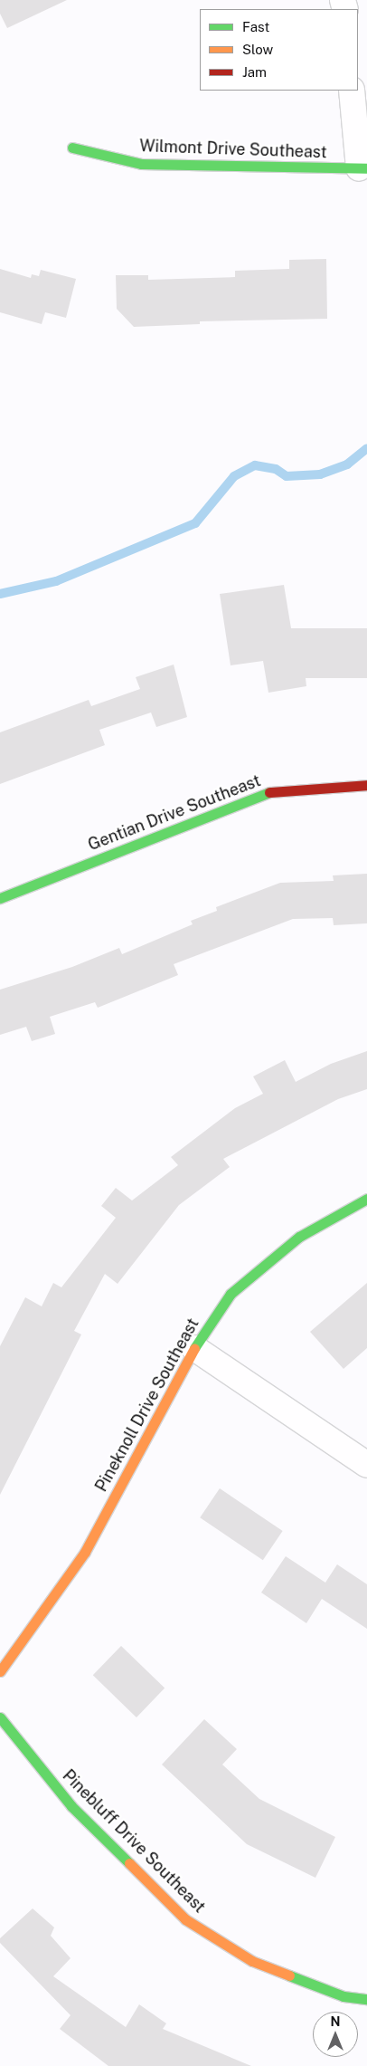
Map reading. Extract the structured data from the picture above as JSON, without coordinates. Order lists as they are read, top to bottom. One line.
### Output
{"streets":{"street":["Wilmont Drive Southeast","Gentian Drive Southeast","Pineknoll Drive Southeast","Pinebluff Drive Southeast"]},"legend":["Fast","Slow","Jam"],"north":"top"}
